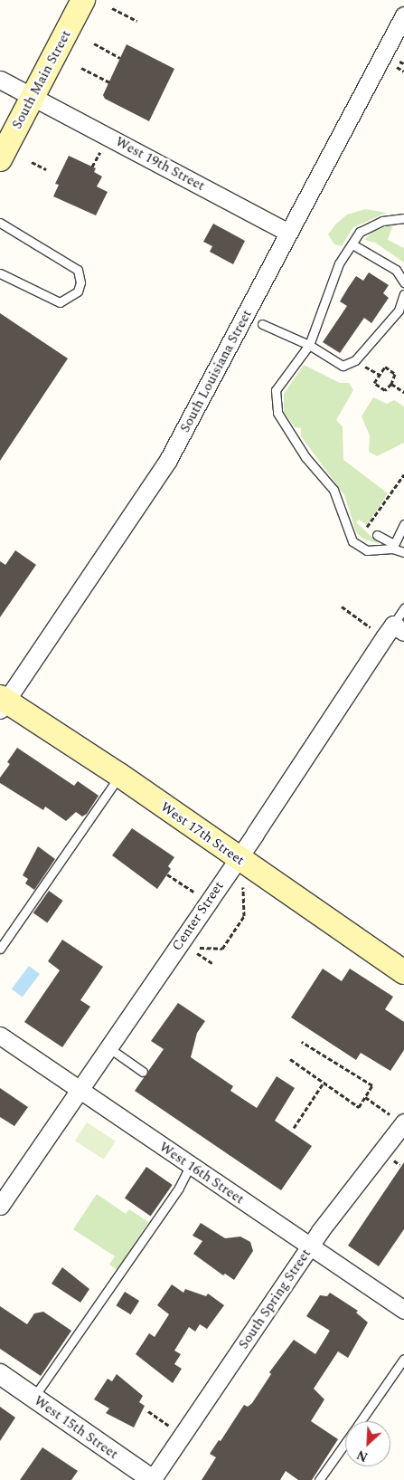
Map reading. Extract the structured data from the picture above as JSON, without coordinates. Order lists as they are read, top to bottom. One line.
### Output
{"streets":{"main road":["South Main Street","West 17th Street"],"street":["West 19th Street","South Louisiana Street","Center Street","West 16th Street","South Spring Street","West 15th Street"]},"crossings":[["South Main Street","West 19th Street"],["West 19th Street","South Louisiana Street"],["South Louisiana Street","West 17th Street"],["West 17th Street","Center Street"],["Center Street","West 16th Street"],["West 16th Street","South Spring Street"],["South Spring Street","West 15th Street"]],"north":"bottom left"}
